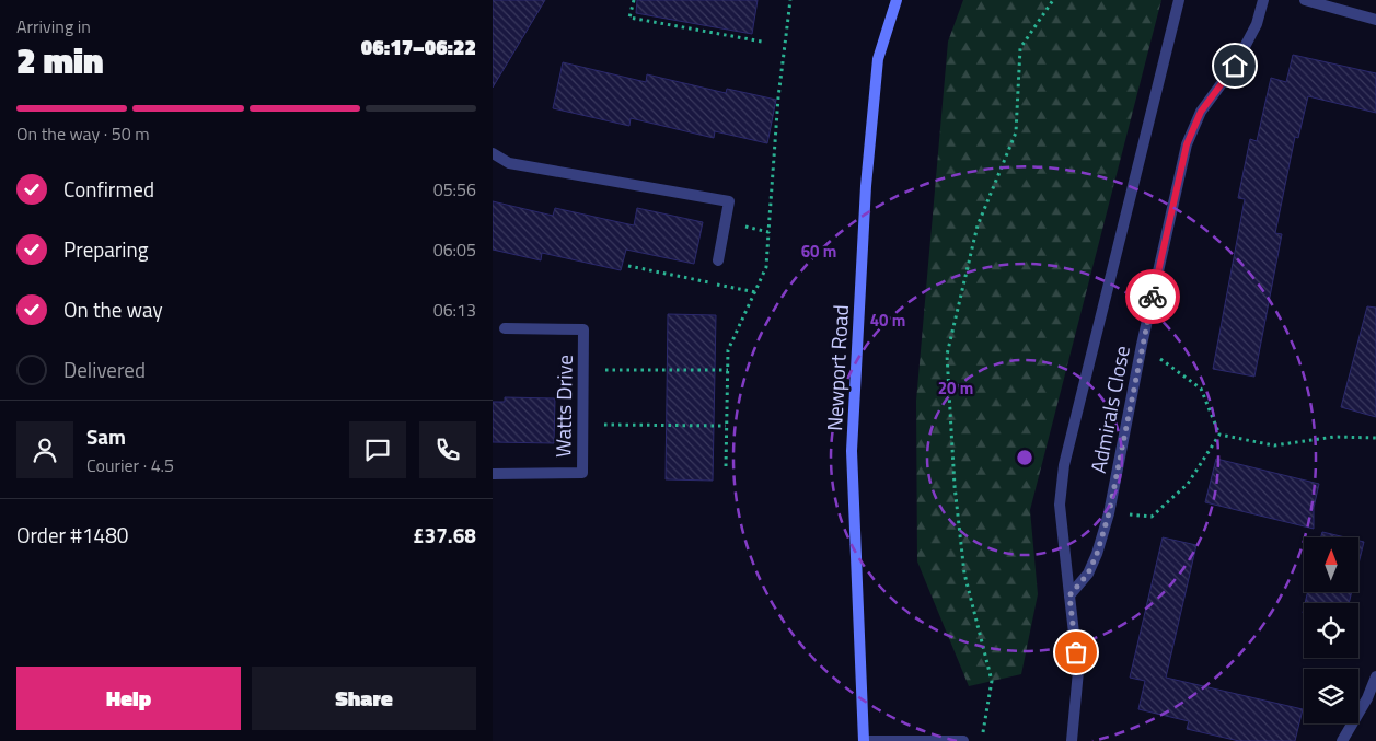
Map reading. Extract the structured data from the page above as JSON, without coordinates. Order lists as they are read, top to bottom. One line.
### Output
{"streets":{"main road":["Newport Road"],"street":["Watts Drive","Admirals Close"]},"north":"top","page":{"heading":["2 min","Arriving in","06:17–06:22"],"panel":["Sam","Courier · 4.5","Order #1480","£37.68"],"bar":"On the way · 50 m","list":[["Confirmed","05:56"],["Preparing","06:05"],["On the way","06:13"],"Delivered"],"buttons":["Help","Share"]},"rings":["60 m","40 m","20 m"]}
